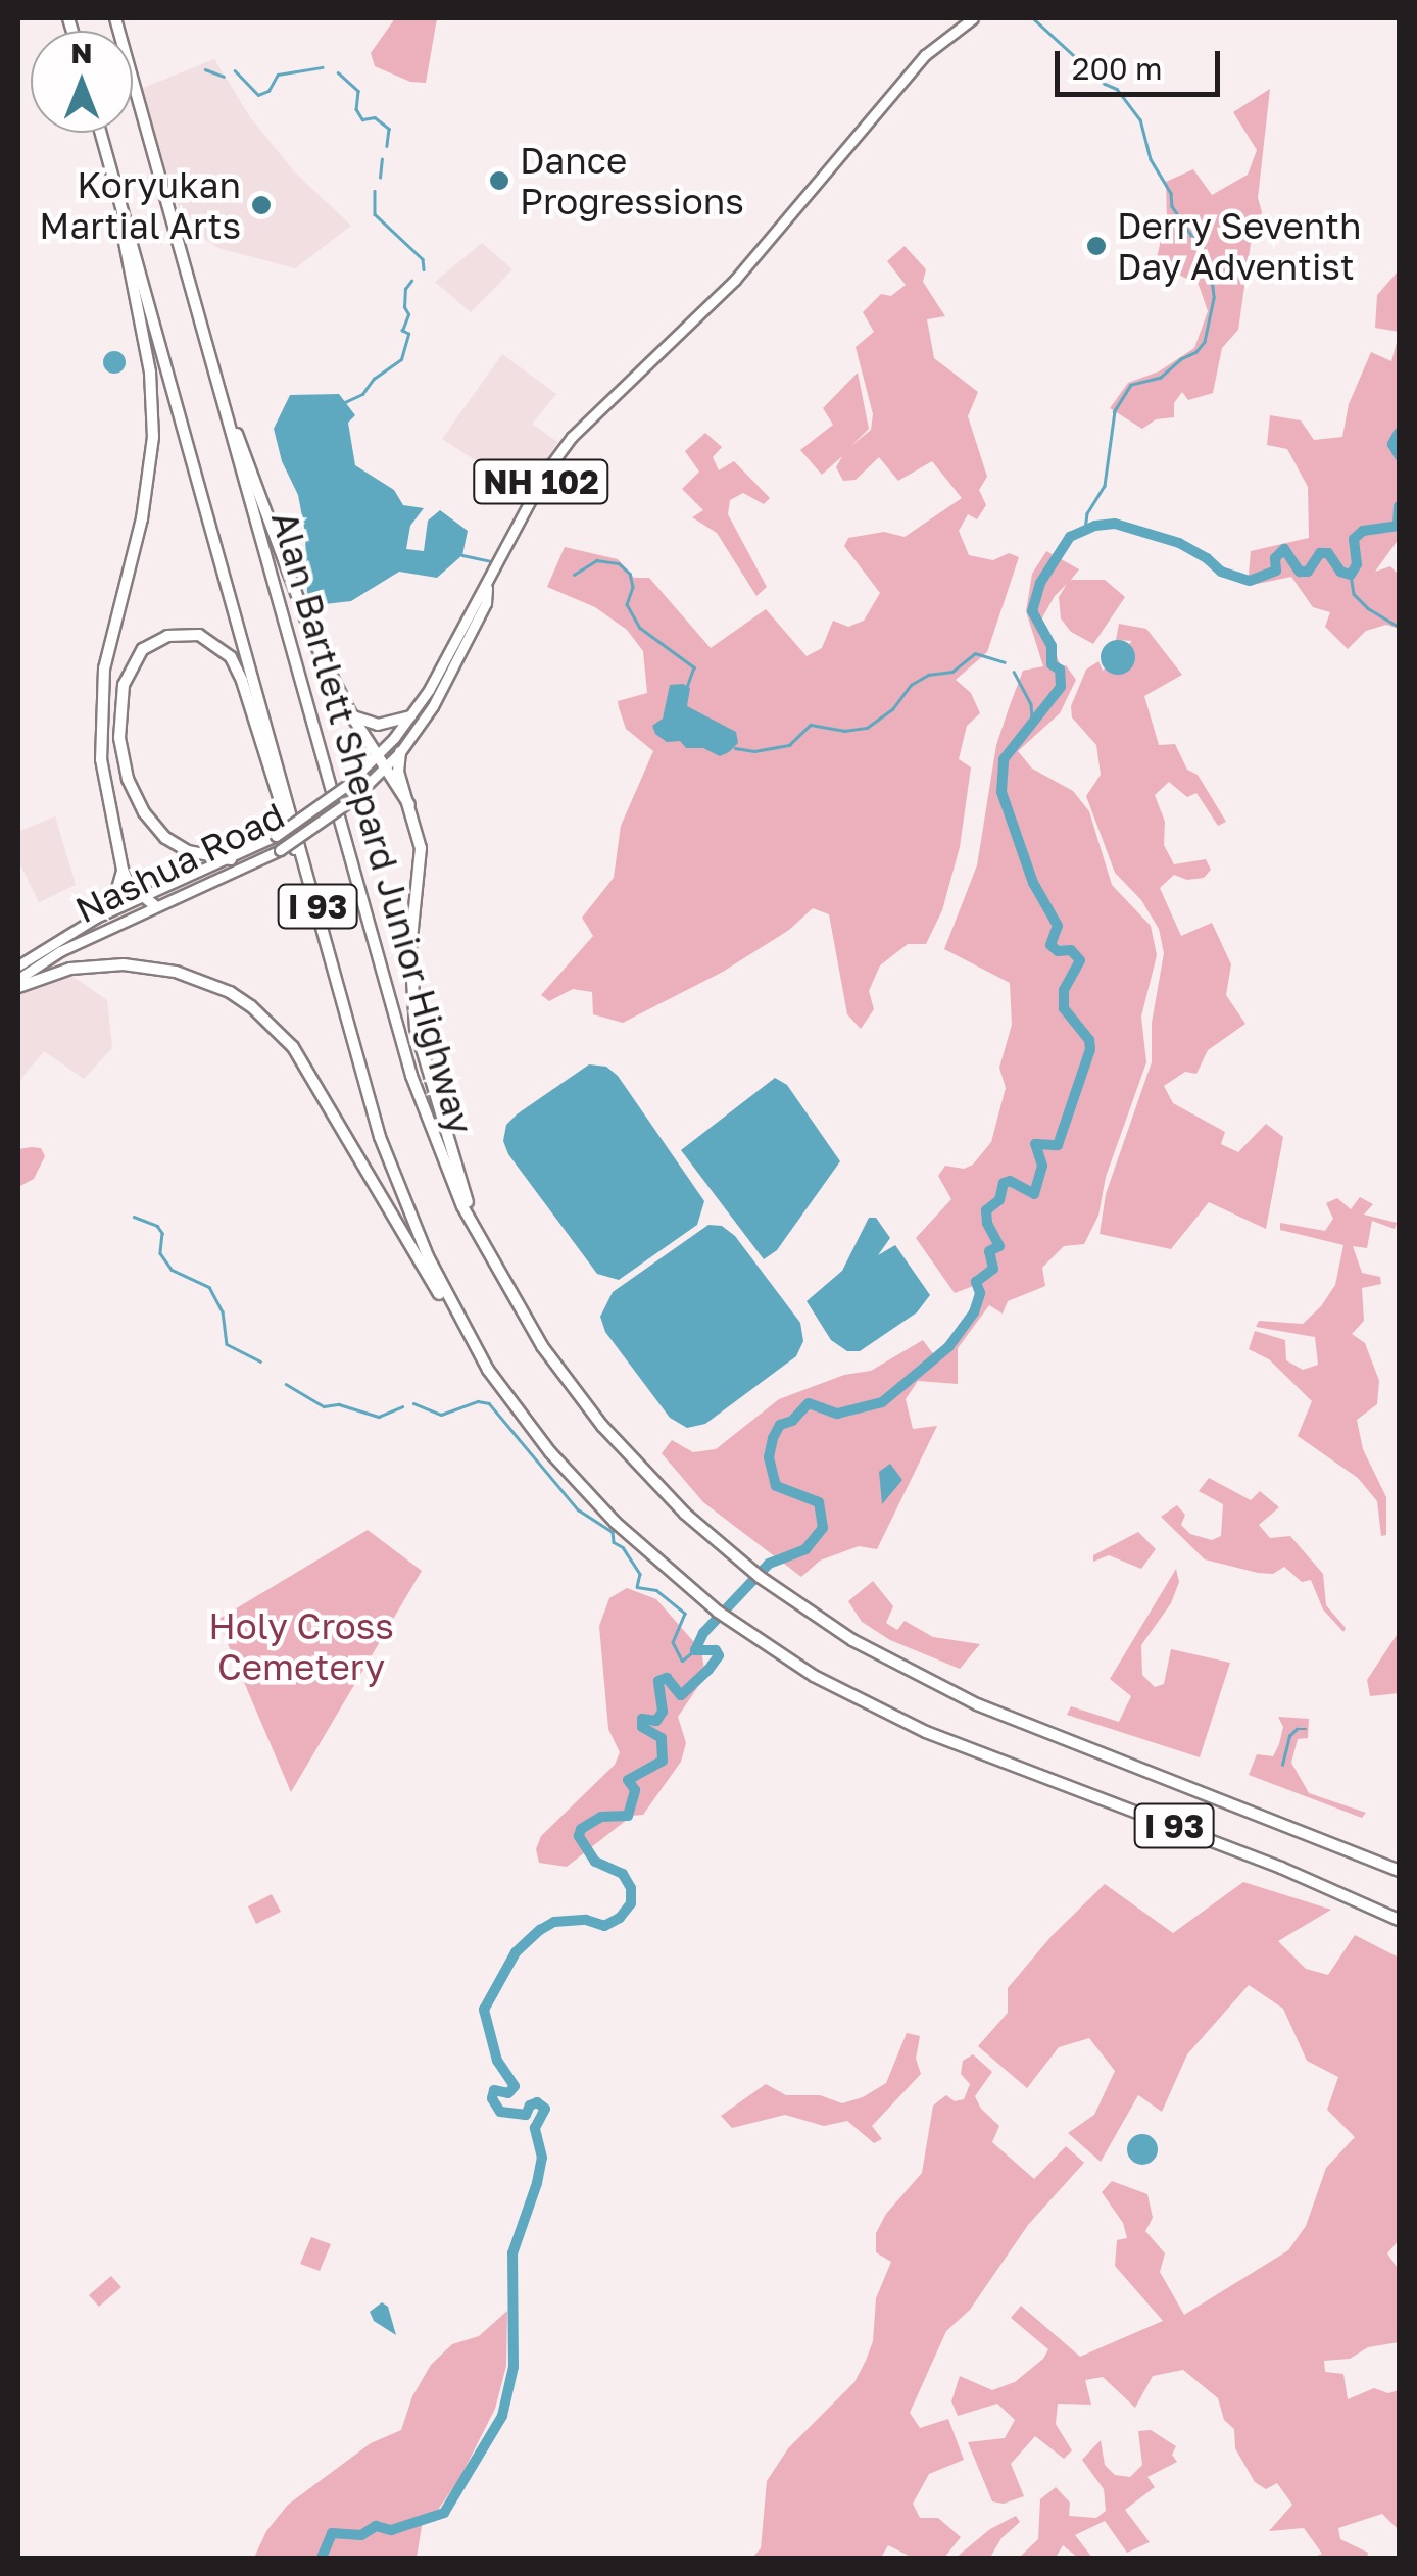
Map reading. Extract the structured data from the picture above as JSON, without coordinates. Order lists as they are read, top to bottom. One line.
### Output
{"streets":{"highway":["Alan Bartlett Shepard Junior Highway","I 93"],"main road":["NH 102","Nashua Road"]},"parks":["Holy Cross Cemetery"],"places":["Dance Progressions","Koryukan Martial Arts","Derry Seventh Day Adventist"],"scale_bar":"200 m","north":"top"}
